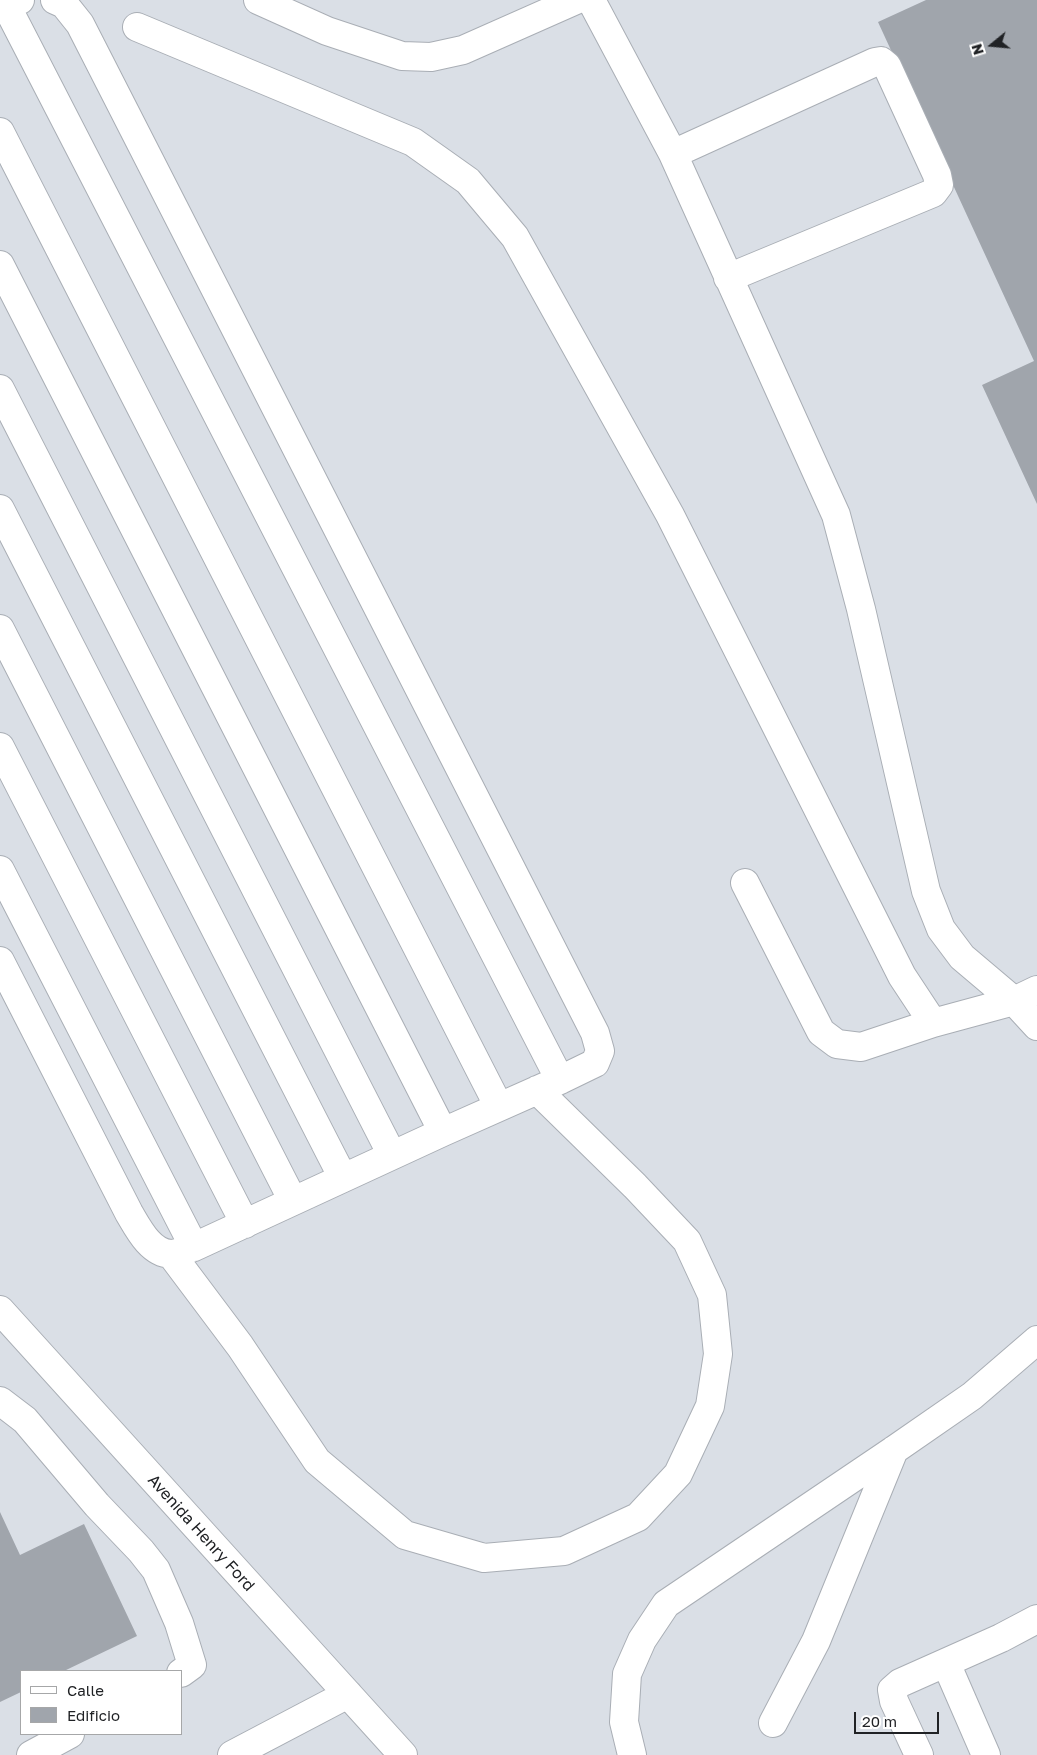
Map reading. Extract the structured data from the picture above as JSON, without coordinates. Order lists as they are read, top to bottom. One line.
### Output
{"streets":{"street":["Avenida Henry Ford"]},"legend":["Calle","Edificio"],"scale_bar":"20 m","north":"left"}
